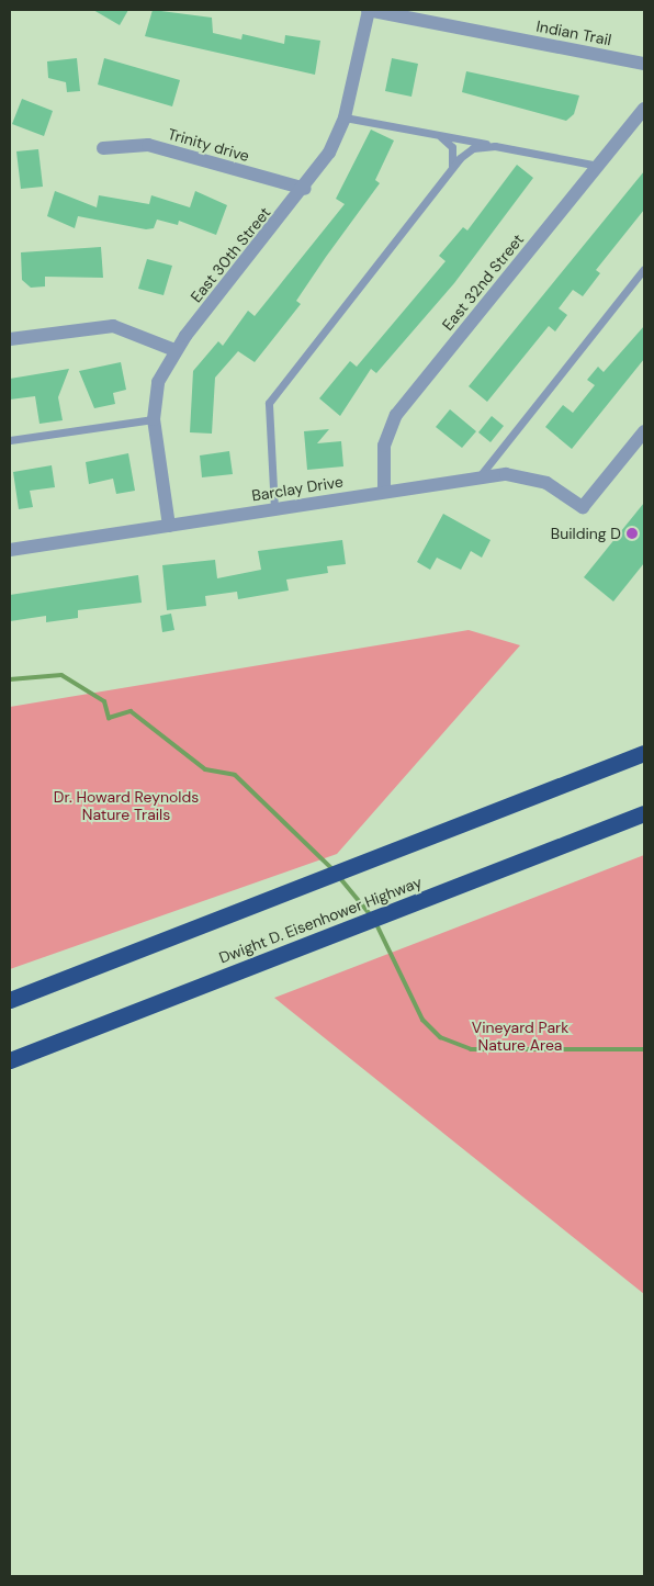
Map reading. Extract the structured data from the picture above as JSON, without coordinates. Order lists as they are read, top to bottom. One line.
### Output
{"streets":{"highway":["Dwight D. Eisenhower Highway"],"street":["Indian Trail","Trinity drive","East 30th Street","East 32nd Street","Barclay Drive"]},"crossings":[["Indian Trail","East 30th Street"],["Trinity drive","East 30th Street"],["East 30th Street","Barclay Drive"],["East 32nd Street","Barclay Drive"]],"parks":["Dr. Howard Reynolds Nature Trails","Vineyard Park Nature Area"],"places":["Building D"]}
